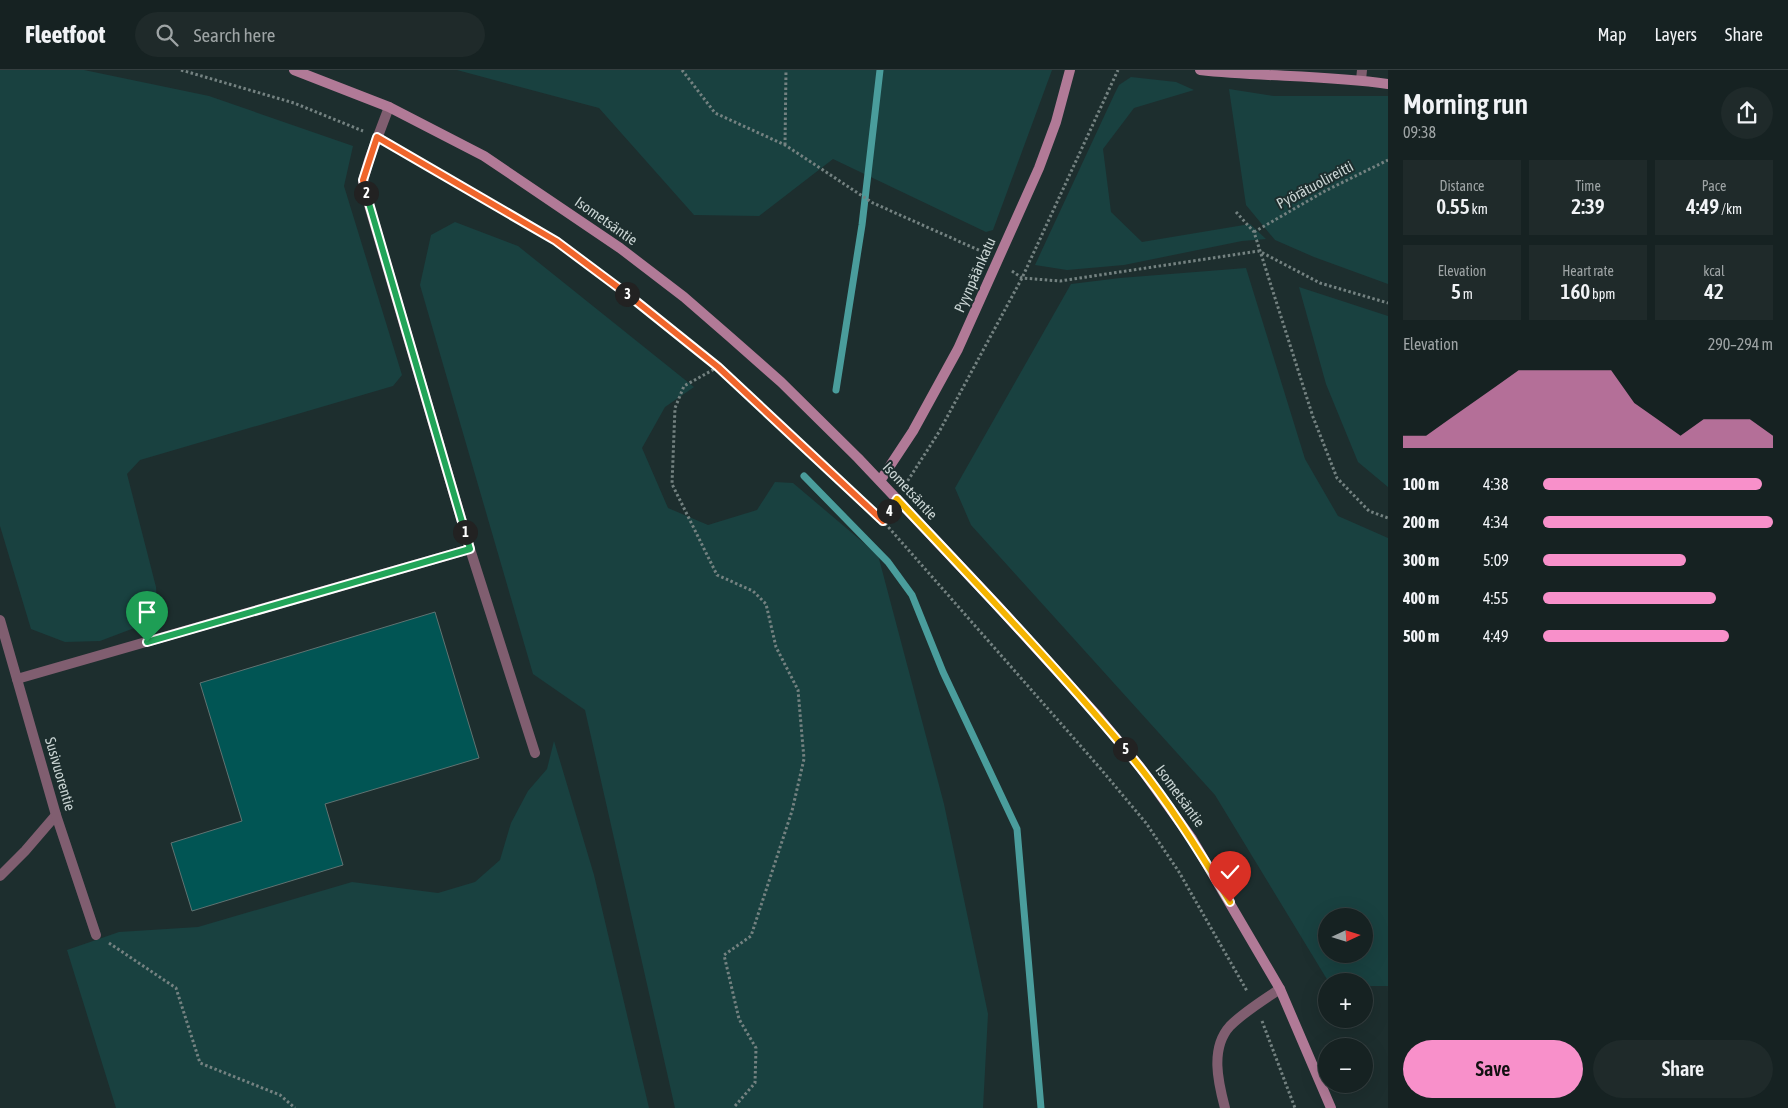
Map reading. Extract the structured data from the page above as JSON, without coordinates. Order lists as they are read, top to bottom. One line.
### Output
{"streets":{"main road":["Isometsäntie","Pyynpäänkatu"],"street":["Susivuorentie"],"path":["Pyörätuolireitti"]},"crossings":[["Isometsäntie","Pyynpäänkatu"]],"north":"right","page":{"header":"Fleetfoot","search":"Search here","nav":["Map","Layers","Share"],"heading":["Morning run","09:38"],"stats":[["Distance","0.55 km"],["Time","2:39"],["Pace","4:49 /km"],["Elevation","5 m"],["Heart rate","160 bpm"],["kcal","42"]],"pins":["2","3","4","1","5"],"chart":["Elevation","290–294 m"],"list":[{"name":"100 m","note":"4:38"},{"name":"200 m","note":"4:34"},{"name":"300 m","note":"5:09"},{"name":"400 m","note":"4:55"},{"name":"500 m","note":"4:49"}],"map_buttons":["+","−"],"buttons":["Save","Share"]}}
